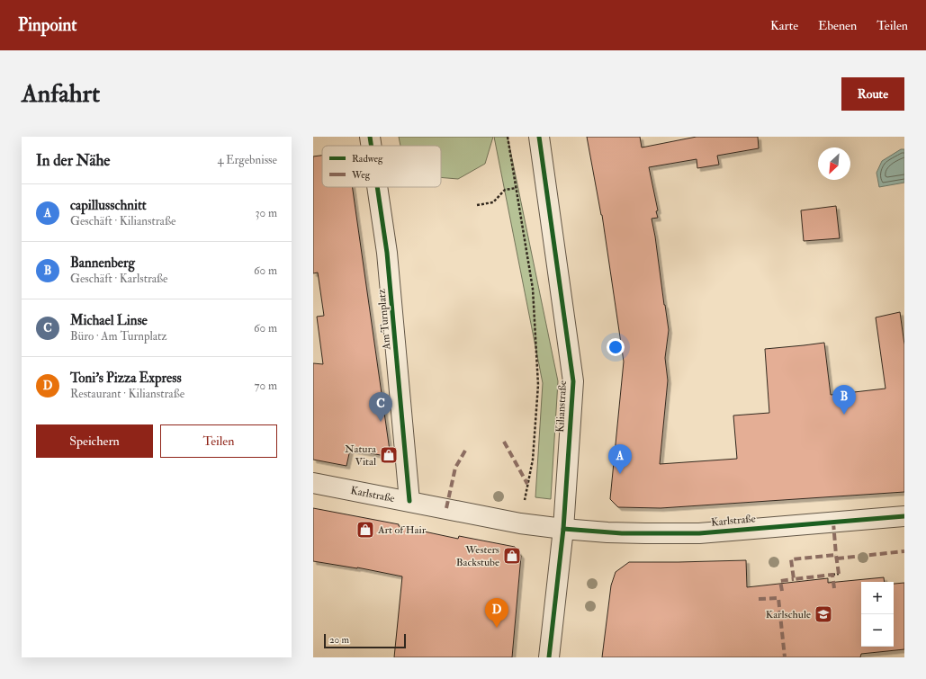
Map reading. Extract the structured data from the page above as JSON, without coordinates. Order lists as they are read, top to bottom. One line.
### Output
{"streets":{"street":["Am Turnplatz","Kilianstraße","Karlstraße"]},"crossings":[["Am Turnplatz","Karlstraße"],["Kilianstraße","Karlstraße"]],"places":{"shop":["Natura Vital","Art of Hair","Westers Backstube"],"school or university":["Karlschule"]},"legend":["Radweg","Weg"],"scale_bar":"20 m","north":"bottom left","page":{"header":"Pinpoint","nav":["Karte","Ebenen","Teilen"],"buttons":["Route",["Speichern","Teilen"]],"title":"Anfahrt","heading":["In der Nähe","4 Ergebnisse"],"list":[{"mark":"A","name":"capillusschnitt","note":"Geschäft · Kilianstraße","value":"30 m"},{"mark":"B","name":"Bannenberg","note":"Geschäft · Karlstraße","value":"60 m"},{"mark":"C","name":"Michael Linse","note":"Büro · Am Turnplatz","value":"60 m"},{"mark":"D","name":"Toni's Pizza Express","note":"Restaurant · Kilianstraße","value":"70 m"}],"pins":["B","C","A","D"],"map_buttons":["+","−"],"scale":"20 m"}}
